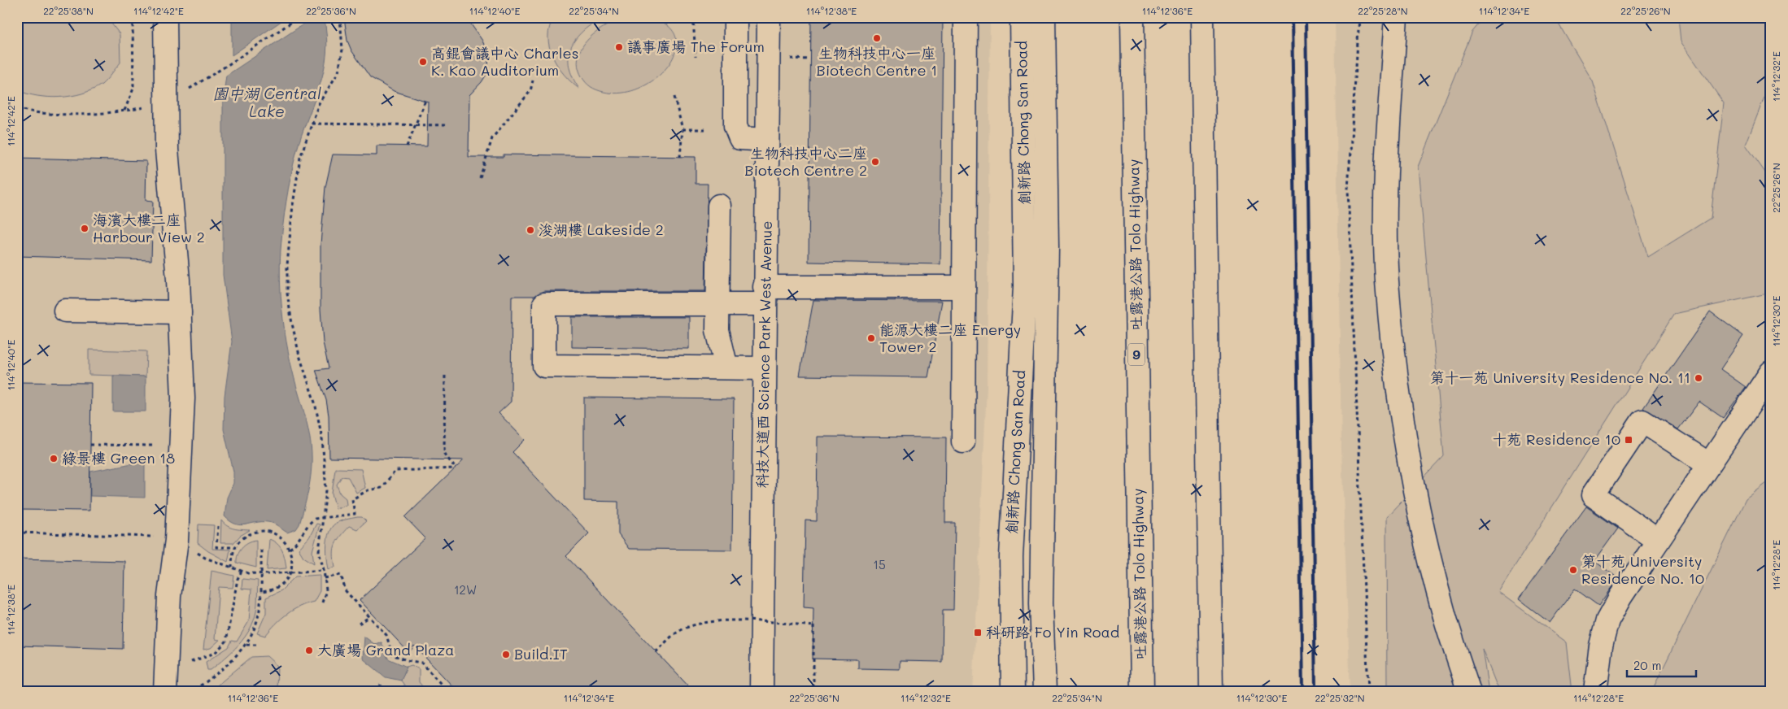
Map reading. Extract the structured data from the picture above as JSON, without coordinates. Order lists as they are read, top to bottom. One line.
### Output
{"streets":{"main road":["創新路 Chong San Road","吐露港公路 Tolo Highway","科技大道西 Science Park West Avenue","9"]},"water":["園中湖 Central Lake"],"places":{"other":["生物科技中心一座 Biotech Centre 1","議事廣場 The Forum","高錕會議中心 Charles K. Kao Auditorium","生物科技中心二座 Biotech Centre 2","海濱大樓二座 Harbour View 2","浚湖樓 Lakeside 2","能源大樓二座 Energy Tower 2","第十一苑 University Residence No. 11","綠景樓 Green 18","第十苑 University Residence No. 10","大廣場 Grand Plaza","Build.IT"],"transit":["十苑 Residence 10","科研路 Fo Yin Road"]},"house_numbers":["15","12W"],"scale_bar":"20 m","coordinates":["22°25'38\"N","114°12'42\"E","22°25'36\"N","114°12'40\"E","22°25'34\"N","114°12'38\"E","114°12'36\"E","22°25'28\"N","114°12'34\"E","22°25'26\"N","114°12'32\"E","114°12'30\"E","114°12'28\"E","22°25'32\"N"]}
